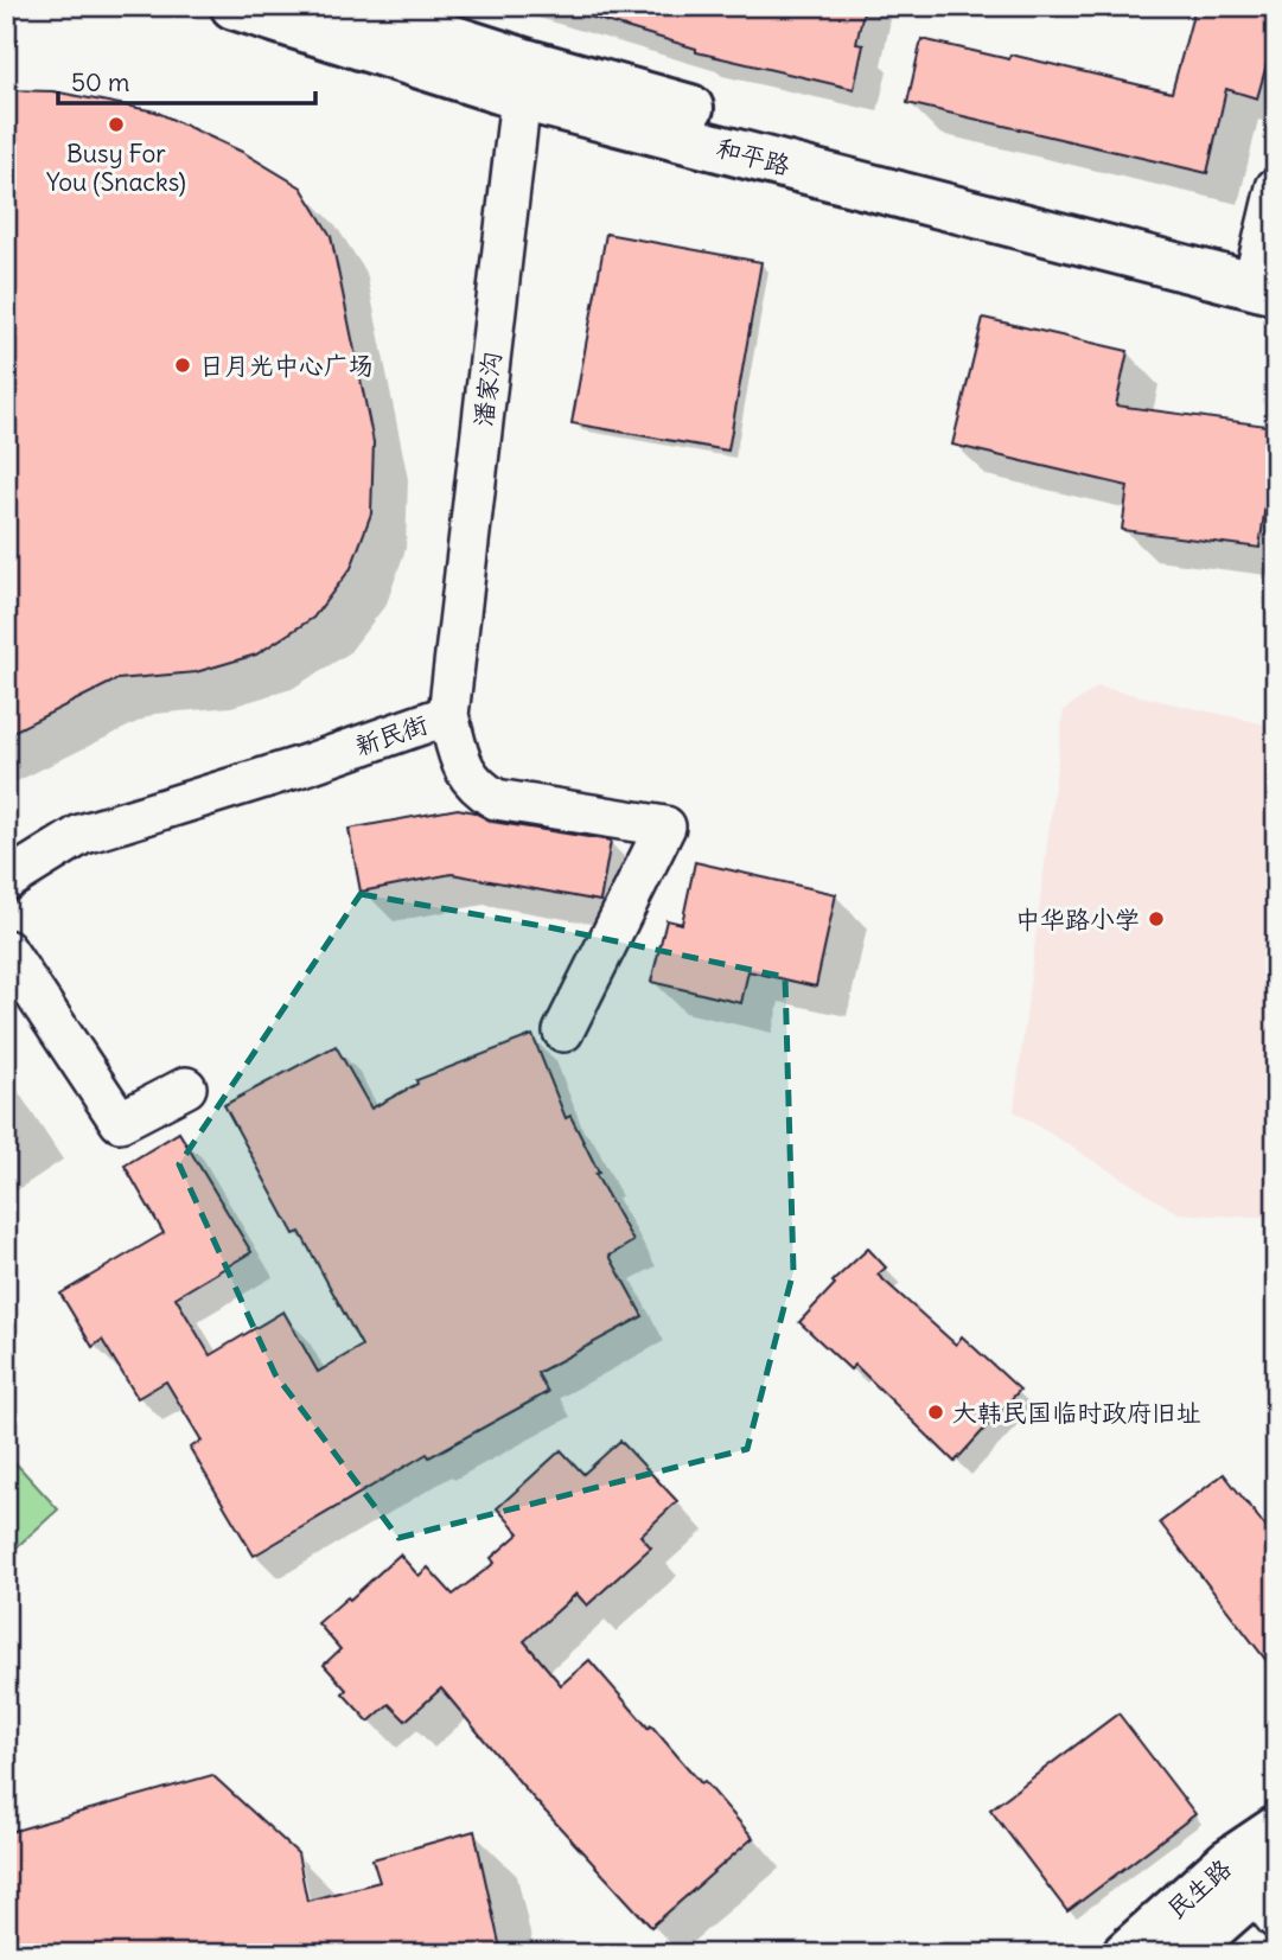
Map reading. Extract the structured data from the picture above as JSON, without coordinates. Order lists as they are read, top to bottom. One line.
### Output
{"streets":{"main road":["和平路","民生路"],"street":["潘家沟","新民街"]},"crossings":[["和平路","潘家沟"],["潘家沟","新民街"]],"places":["Busy For You (Snacks)","日月光中心广场","中华路小学","大韩民国临时政府旧址"],"scale_bar":"50 m"}
